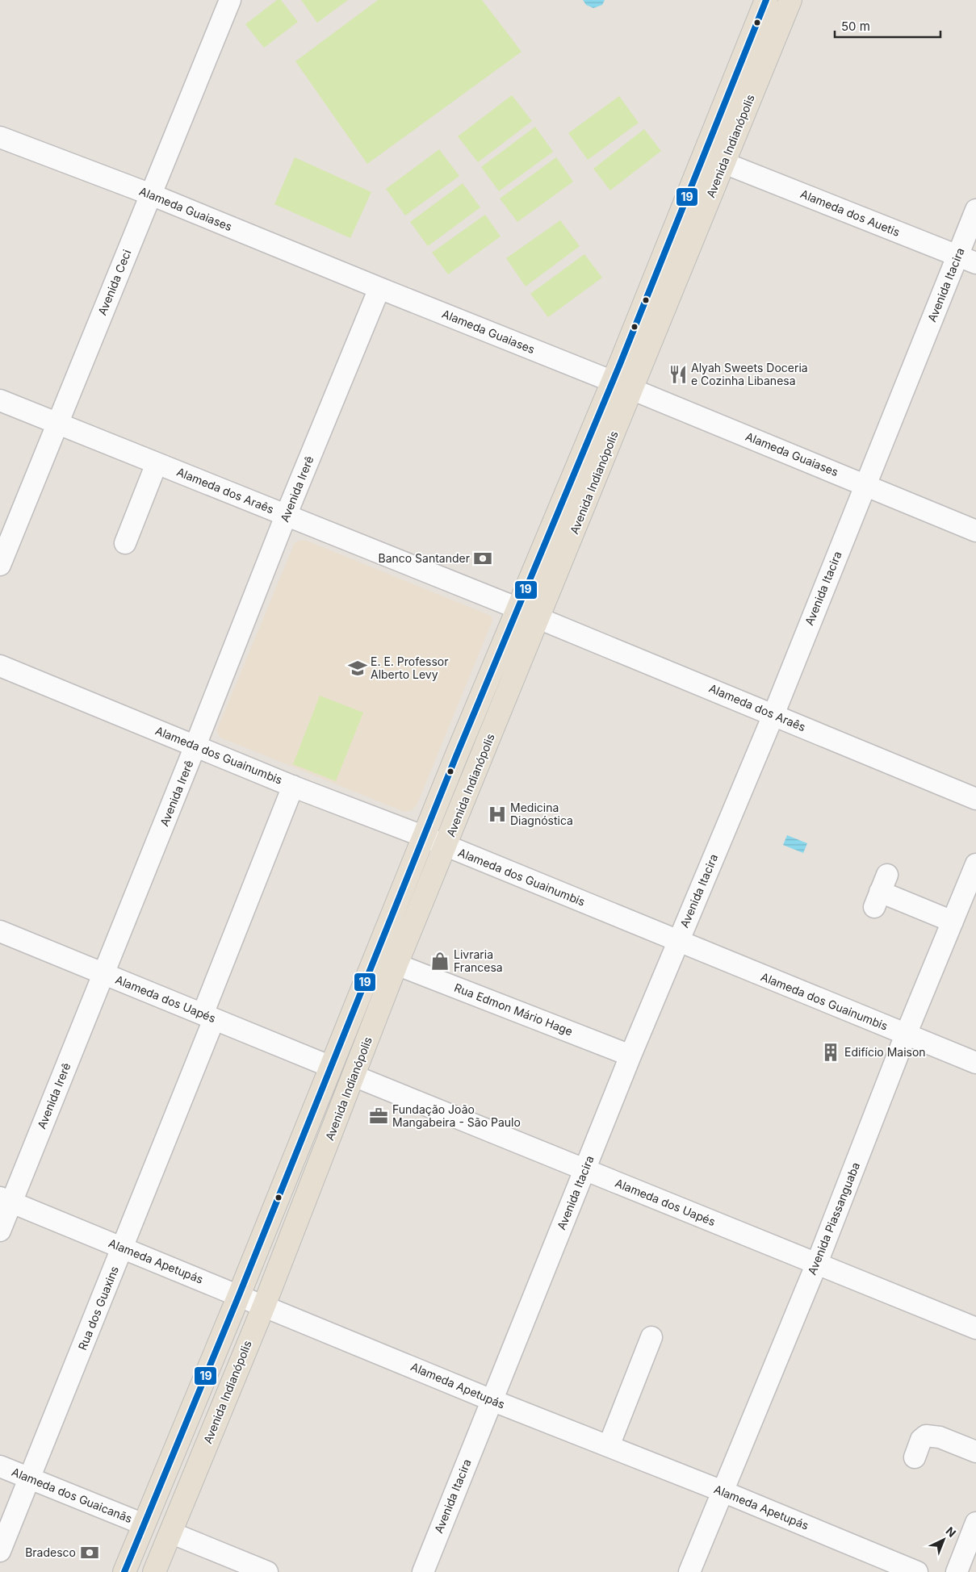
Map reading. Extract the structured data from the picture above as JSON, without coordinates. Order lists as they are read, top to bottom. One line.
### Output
{"streets":{"main road":["Avenida Indianópolis"],"street":["Alameda Guaiases","Alameda dos Auetis","Avenida Ceci","Avenida Itacira","Avenida Irerê","Alameda dos Araês","Alameda dos Guainumbis","Alameda dos Uapés","Rua Edmon Mário Hage","Avenida Piassanguaba","Alameda Apetupás","Rua dos Guaxins","Alameda dos Guaicanãs"]},"crossings":[["Avenida Indianópolis","Alameda Guaiases"],["Avenida Indianópolis","Alameda dos Auetis"],["Avenida Indianópolis","Alameda dos Araês"],["Avenida Indianópolis","Alameda dos Guainumbis"],["Avenida Indianópolis","Alameda dos Uapés"],["Avenida Indianópolis","Rua Edmon Mário Hage"],["Avenida Indianópolis","Alameda Apetupás"],["Avenida Indianópolis","Alameda dos Guaicanãs"],["Alameda Guaiases","Avenida Ceci"],["Alameda Guaiases","Avenida Itacira"],["Alameda Guaiases","Avenida Irerê"],["Alameda dos Auetis","Avenida Itacira"],["Avenida Ceci","Alameda dos Araês"],["Avenida Itacira","Alameda dos Araês"],["Avenida Itacira","Alameda dos Guainumbis"],["Avenida Itacira","Alameda dos Uapés"],["Avenida Itacira","Rua Edmon Mário Hage"],["Avenida Itacira","Alameda Apetupás"],["Avenida Irerê","Alameda dos Araês"],["Avenida Irerê","Alameda dos Guainumbis"],["Avenida Irerê","Alameda dos Uapés"],["Avenida Irerê","Alameda Apetupás"],["Alameda dos Guainumbis","Avenida Piassanguaba"],["Alameda dos Guainumbis","Rua dos Guaxins"],["Alameda dos Uapés","Avenida Piassanguaba"],["Alameda dos Uapés","Rua dos Guaxins"],["Avenida Piassanguaba","Alameda Apetupás"],["Alameda Apetupás","Rua dos Guaxins"],["Rua dos Guaxins","Alameda dos Guaicanãs"]],"places":{"restaurant":["Alyah Sweets Doceria e Cozinha Libanesa"],"bank":["Banco Santander","Bradesco"],"school or university":["E. E. Professor Alberto Levy"],"hospital":["Medicina Diagnóstica"],"shop":["Livraria Francesa"],"building":["Edifício Maison"],"office":["Fundação João Mangabeira - São Paulo"]},"lines":["transit line 19"],"scale_bar":"50 m","north":"top right"}
